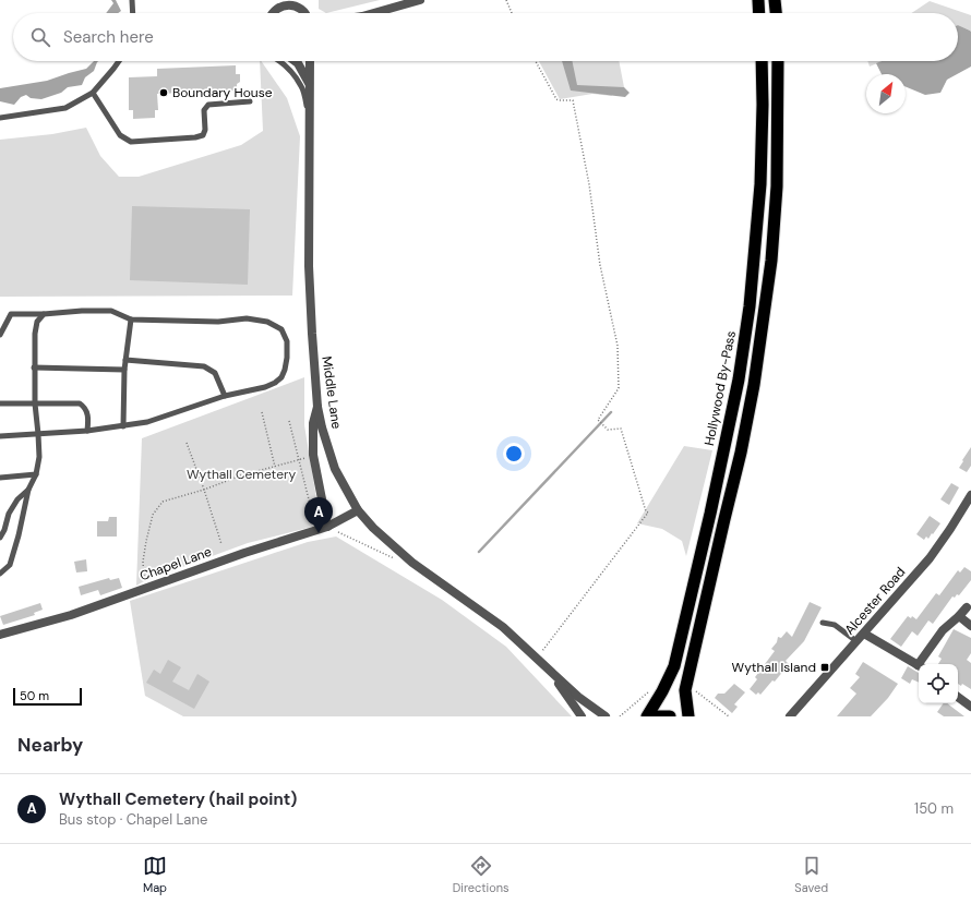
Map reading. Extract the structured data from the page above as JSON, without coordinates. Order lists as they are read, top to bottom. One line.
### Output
{"streets":{"highway":["Hollywood By-Pass"],"street":["Middle Lane","Chapel Lane","Alcester Road"]},"crossings":[["Middle Lane","Chapel Lane"]],"parks":["Wythall Cemetery"],"places":{"other":["Boundary House"],"transit":["Wythall Island"]},"scale_bar":"50 m","north":"top right","page":{"search":"Search here","pins":"A","scale":"50 m","heading":"Nearby","list":[{"mark":"A","name":"Wythall Cemetery (hail point)","note":"Bus stop · Chapel Lane","value":"150 m"}],"nav":["Map","Directions","Saved"]}}
